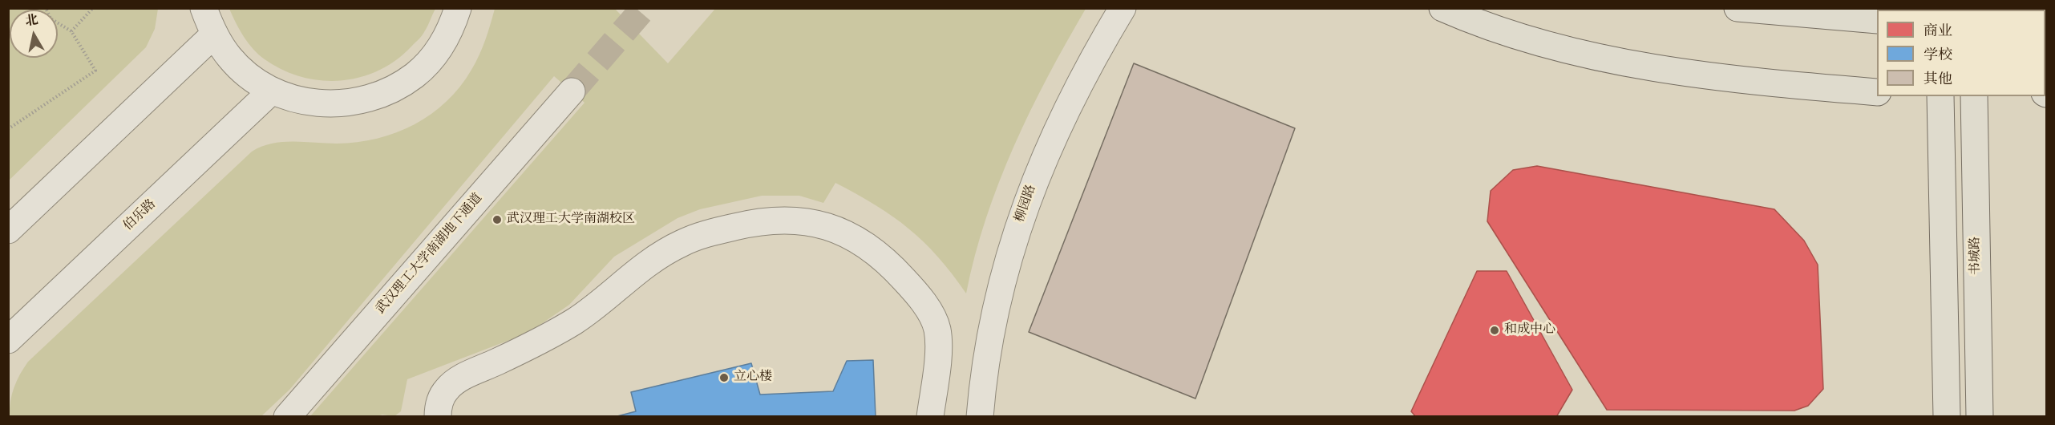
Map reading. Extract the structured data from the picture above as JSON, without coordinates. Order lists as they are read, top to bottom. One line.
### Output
{"streets":{"main road":["书城路"],"street":["柳园路","伯乐路","武汉理工大学南湖地下通道"]},"places":["武汉理工大学南湖校区","和成中心","立心楼"],"legend":["商业","学校","其他"],"north":"top"}
